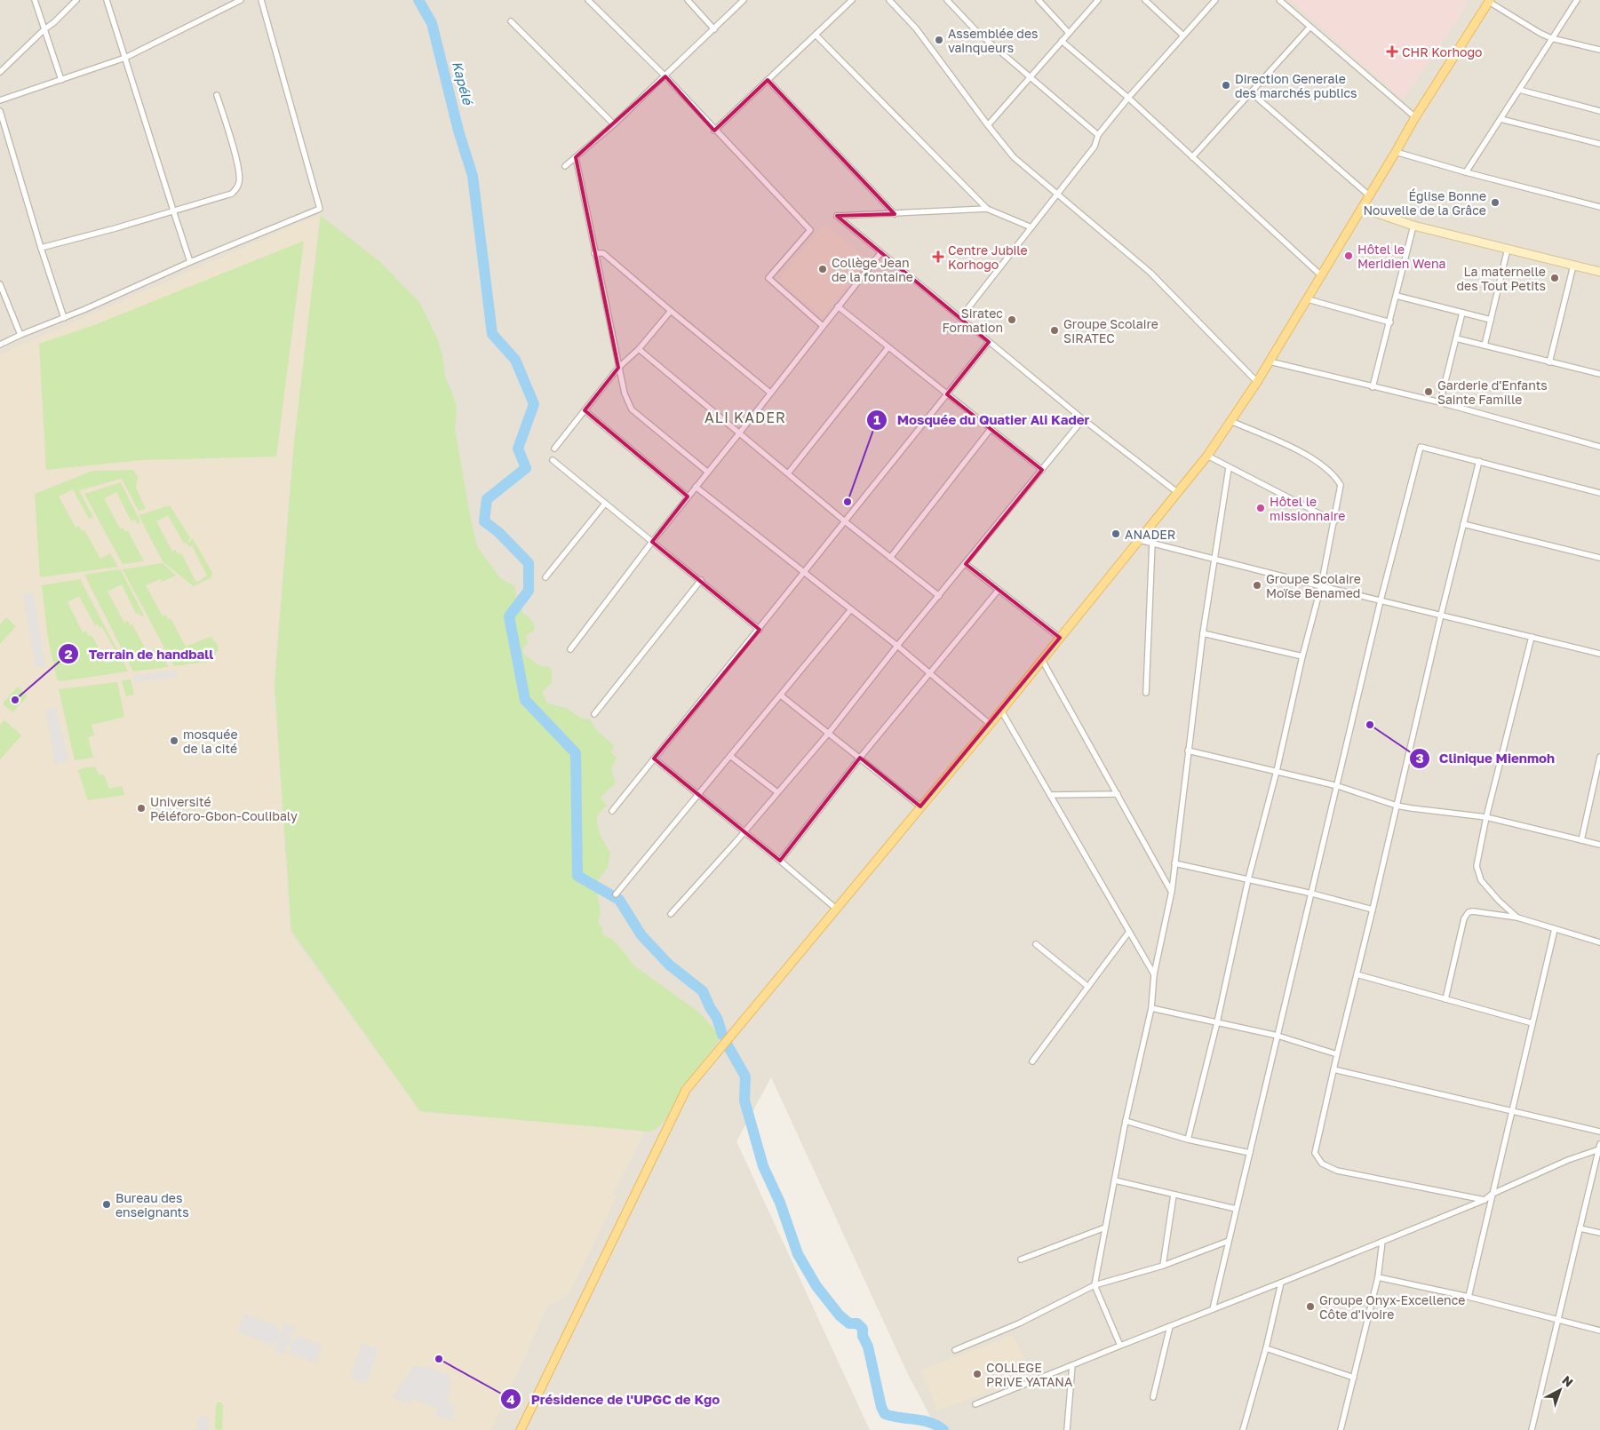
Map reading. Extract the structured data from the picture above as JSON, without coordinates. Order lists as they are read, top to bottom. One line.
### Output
{"districts":["ALI KADER"],"water":["Kapélé"],"places":{"other":["Assemblée des vainqueurs","Direction Generale des marchés publics","Église Bonne Nouvelle de la Grâce","Hôtel le Meridien Wena","Collège Jean de la fontaine","La maternelle des Tout Petits","Siratec Formation","Groupe Scolaire SIRATEC","Garderie d'Enfants Sainte Famille","Mosquée du Quatier Ali Kader","Hôtel le missionnaire","ANADER","Groupe Scolaire Moïse Benamed","Terrain de handball","Clinique Mienmoh","mosquée de la cité","Université Péléforo-Gbon-Coulibaly","Bureau des enseignants","Groupe Onyx-Excellence Côte d'Ivoire","Présidence de l'UPGC de Kgo","COLLEGE PRIVE YATANA"],"health":["CHR Korhogo","Centre Jubile Korhogo"]},"north":"top right"}
